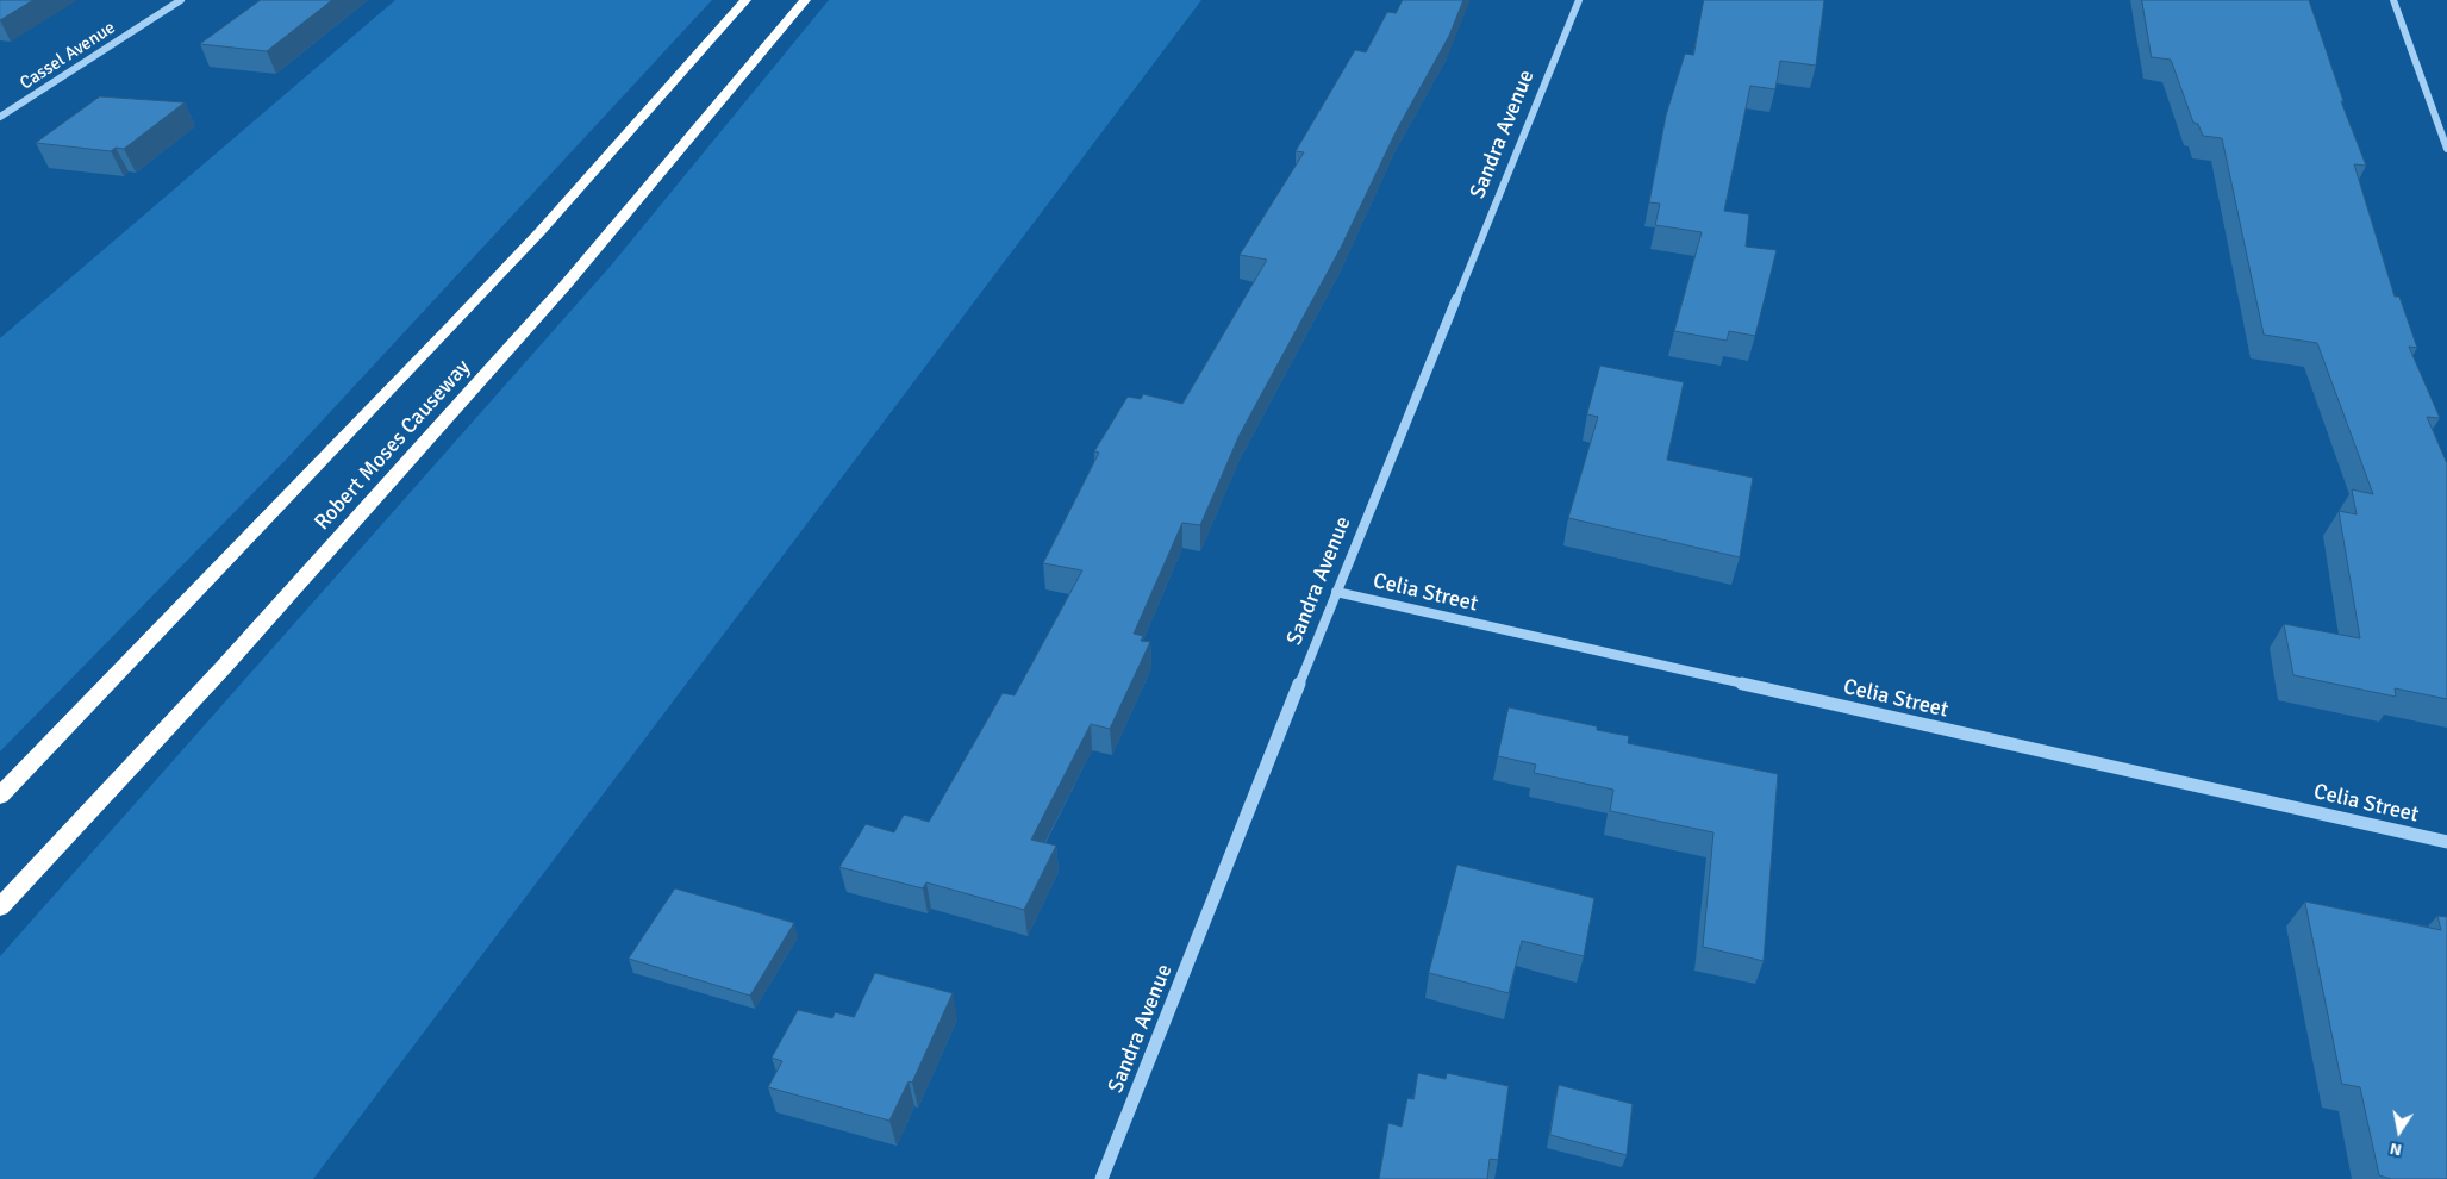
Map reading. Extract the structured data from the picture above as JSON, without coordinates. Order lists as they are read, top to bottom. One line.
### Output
{"streets":{"highway":["Robert Moses Causeway"],"street":["Cassel Avenue","Sandra Avenue","Celia Street"]},"crossings":[["Sandra Avenue","Celia Street"]],"north":"bottom"}
